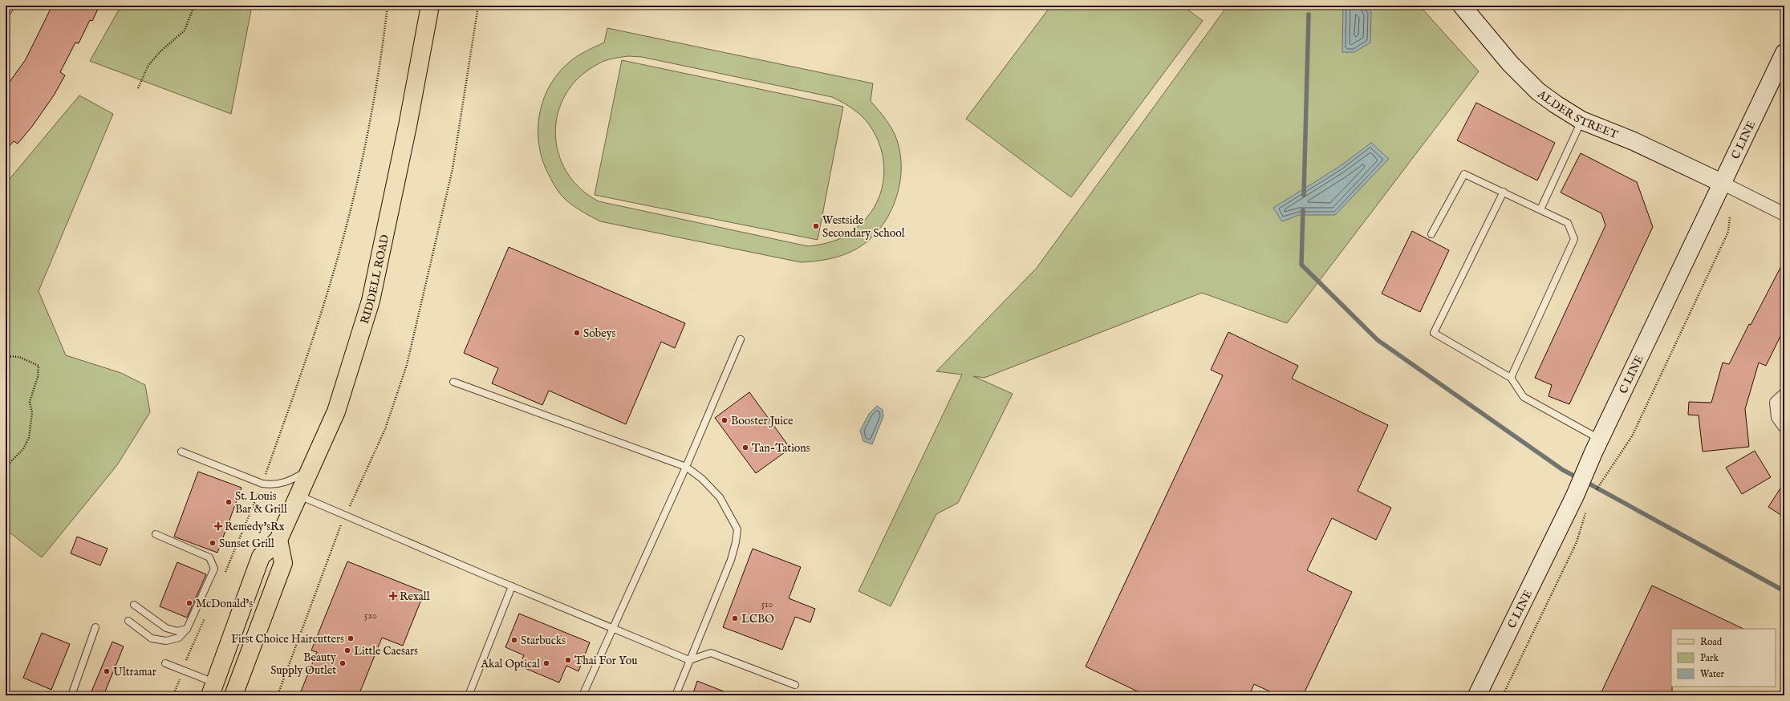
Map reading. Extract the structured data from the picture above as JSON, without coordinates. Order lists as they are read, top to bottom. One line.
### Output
{"streets":{"main road":["RIDDELL ROAD"],"street":["ALDER STREET","C LINE"]},"crossings":[["ALDER STREET","C LINE"]],"places":{"other":["Westside Secondary School","Sobeys","Booster Juice","Tan-Tations","St. Louis Bar & Grill","Sunset Grill","McDonald's","LCBO","First Choice Haircutters","Starbucks","Little Caesars","Thai For You","Beauty Supply Outlet","Akal Optical","Ultramar"],"health":["Remedy'sRx","Rexall"]},"house_numbers":["510","520"],"legend":["Road","Park","Water"]}
